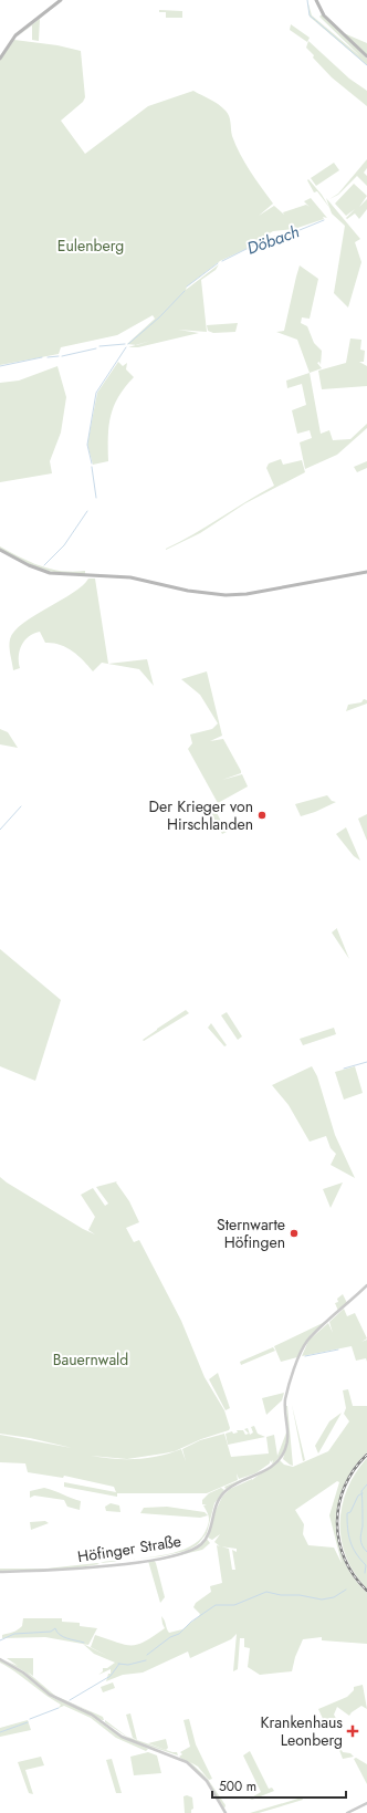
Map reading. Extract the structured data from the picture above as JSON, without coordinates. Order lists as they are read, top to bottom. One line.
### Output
{"streets":{"street":["Höfinger Straße"]},"water":["Döbach"],"parks":["Eulenberg","Bauernwald"],"places":{"other":["Der Krieger von Hirschlanden","Sternwarte Höfingen"],"health":["Krankenhaus Leonberg"]},"scale_bar":"500 m"}
